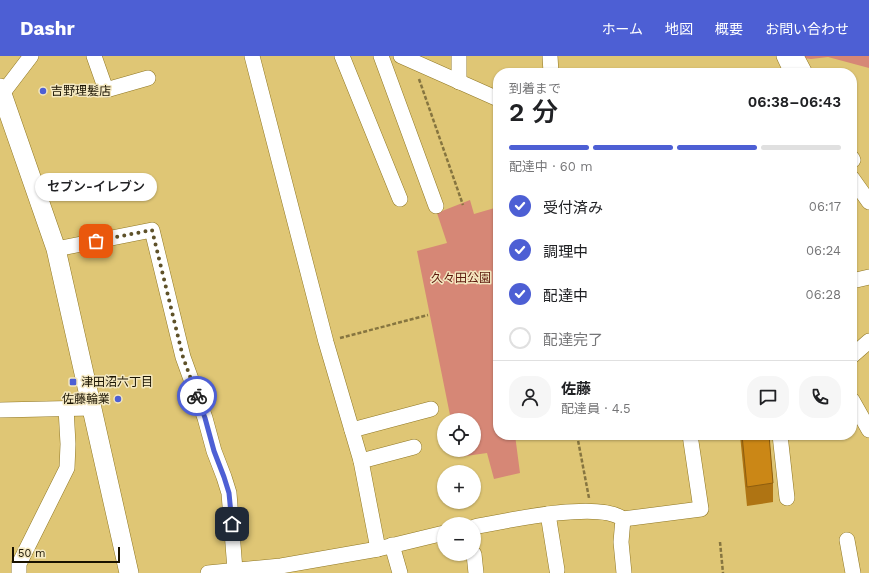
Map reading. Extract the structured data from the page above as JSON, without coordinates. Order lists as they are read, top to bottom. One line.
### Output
{"parks":["久々田公園"],"places":{"other":["吉野理髪店","セブン-イレブン","佐藤輪業"],"transit":["津田沼六丁目"]},"scale_bar":"50 m","page":{"header":"Dashr","nav":["ホーム","地図","概要","お問い合わせ"],"heading":["2 分","到着まで","06:38–06:43"],"panel":["佐藤","配達員 · 4.5"],"bar":"配達中 · 60 m","bubble":"セブン-イレブン","list":[["受付済み","06:17"],["調理中","06:24"],["配達中","06:28"],"配達完了"],"map_buttons":["+","−"],"scale":"50 m"}}
